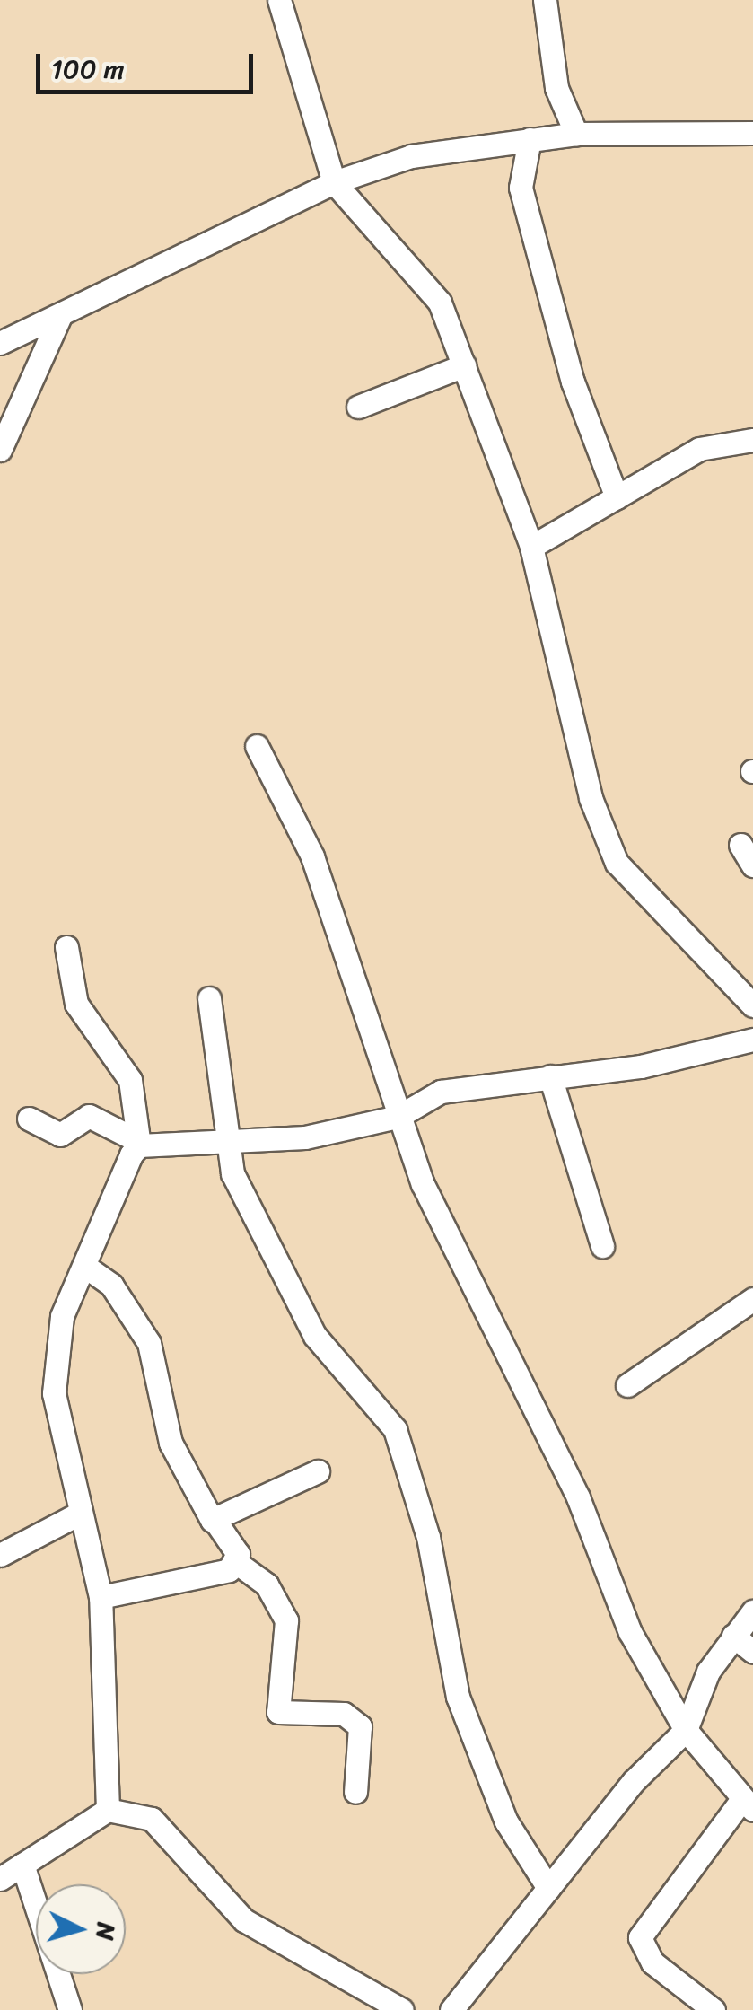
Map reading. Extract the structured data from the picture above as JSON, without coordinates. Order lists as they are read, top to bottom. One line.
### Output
{"scale_bar":"100 m","north":"right"}
